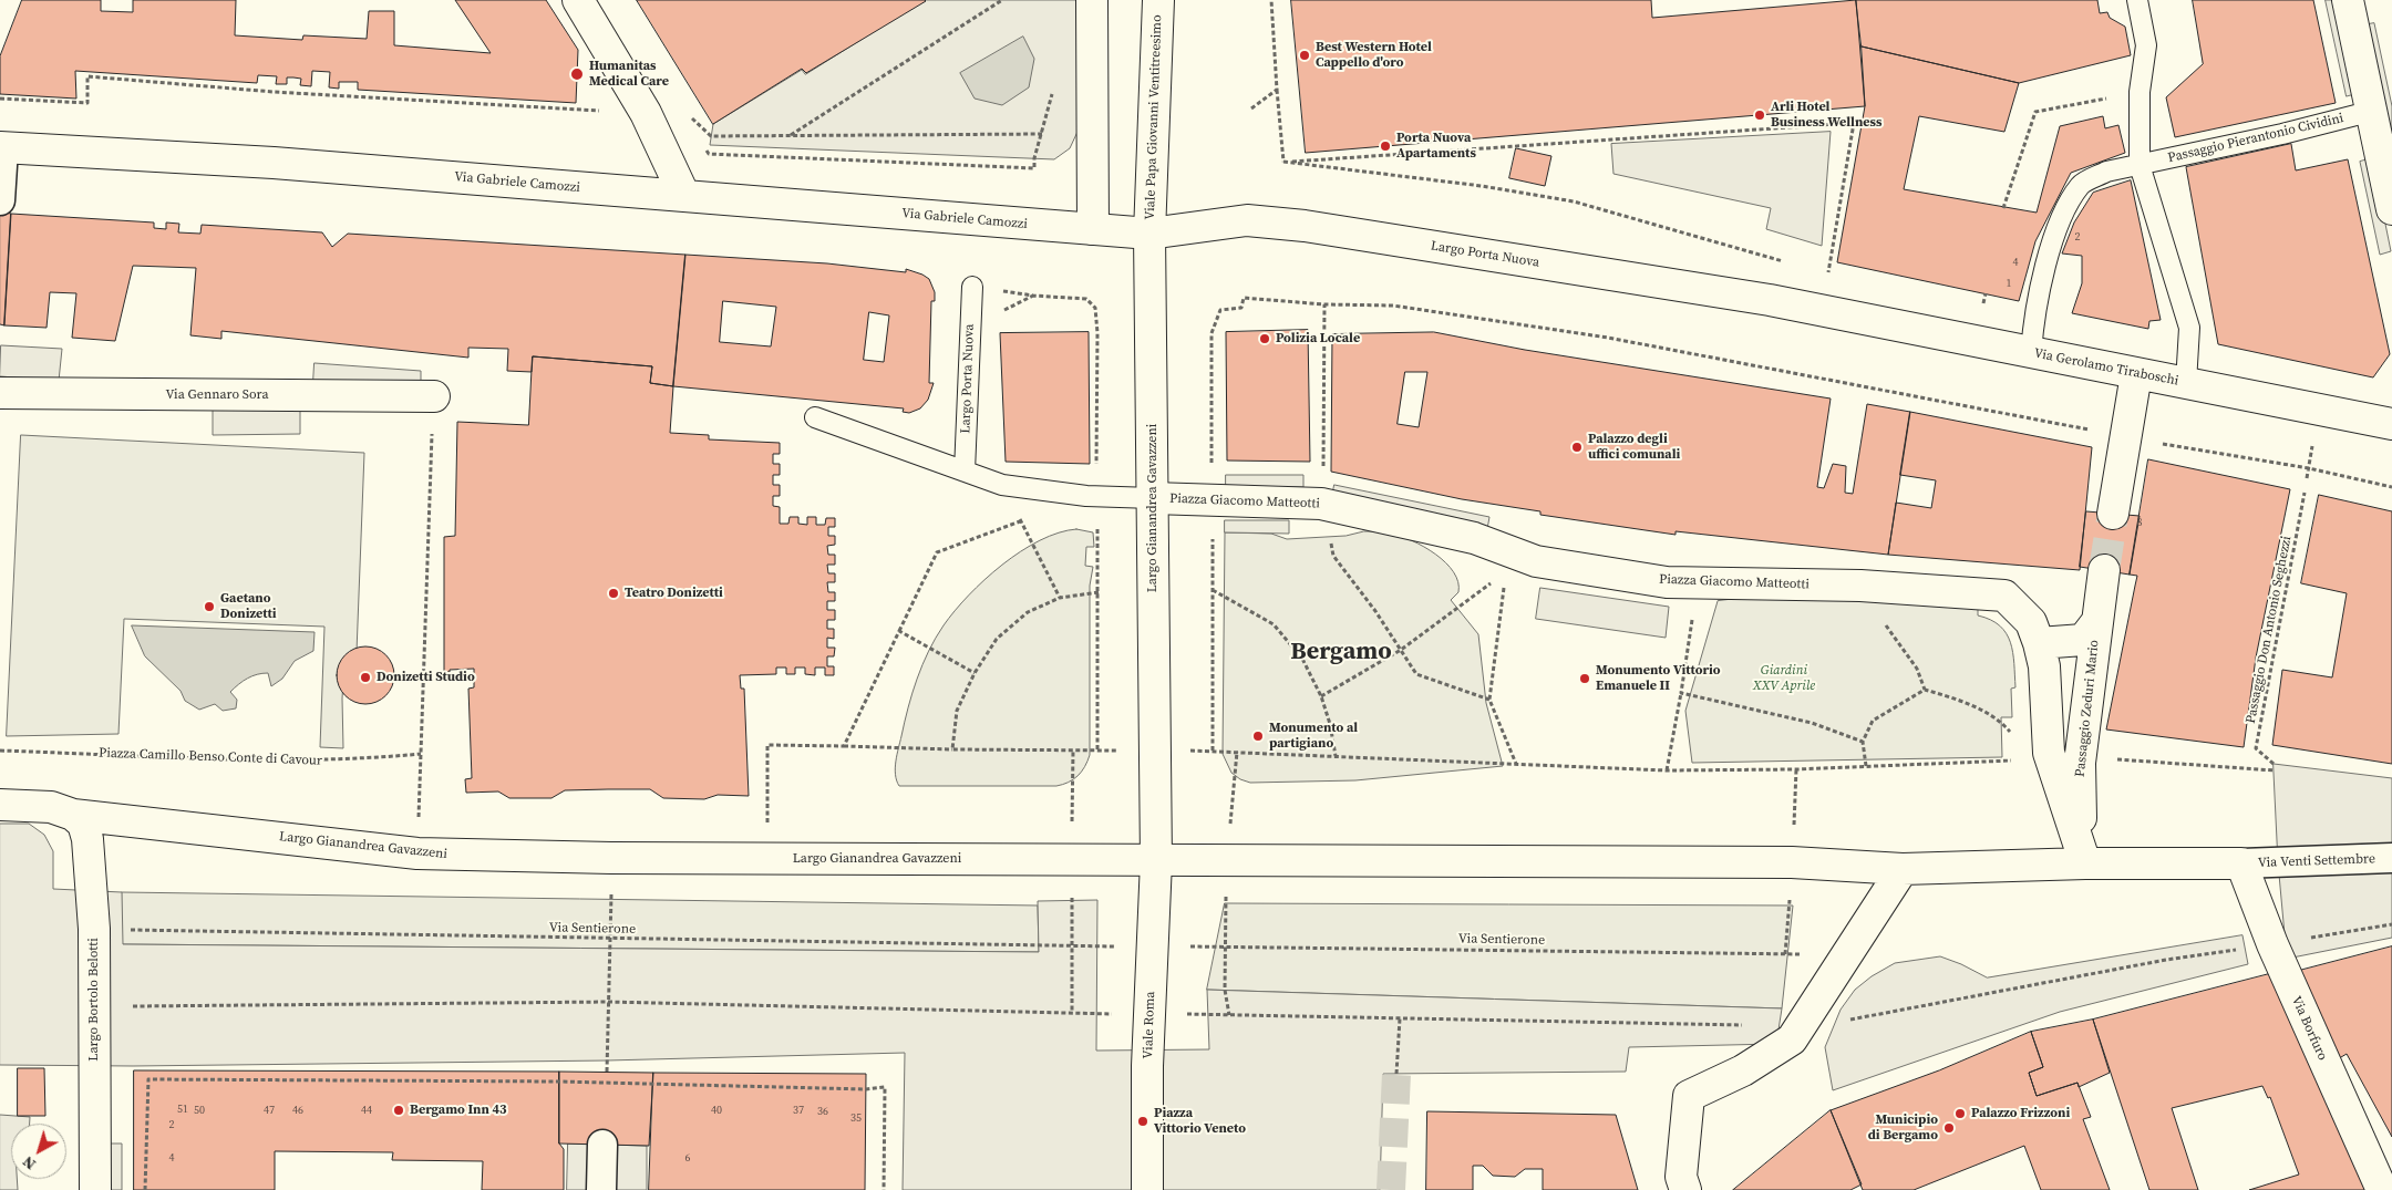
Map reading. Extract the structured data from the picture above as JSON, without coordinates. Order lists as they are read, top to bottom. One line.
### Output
{"streets":{"street":["Viale Papa Giovanni Ventitreesimo","Via Gabriele Camozzi","Largo Porta Nuova","Via Gerolamo Tiraboschi","Via Gennaro Sora","Piazza Giacomo Matteotti","Largo Gianandrea Gavazzeni","Passaggio Zeduri Mario","Via Venti Settembre","Largo Bortolo Belotti","Viale Roma","Via Borfuro"],"lane":["Passaggio Pierantonio Cividini"],"path":["Passaggio Don Antonio Seghezzi","Piazza Camillo Benso Conte di Cavour","Via Sentierone"]},"crossings":[["Viale Papa Giovanni Ventitreesimo","Largo Porta Nuova"],["Viale Papa Giovanni Ventitreesimo","Largo Gianandrea Gavazzeni"],["Passaggio Pierantonio Cividini","Via Gerolamo Tiraboschi"],["Via Gabriele Camozzi","Largo Porta Nuova"],["Largo Porta Nuova","Via Gerolamo Tiraboschi"],["Largo Porta Nuova","Largo Gianandrea Gavazzeni"],["Piazza Giacomo Matteotti","Largo Gianandrea Gavazzeni"],["Piazza Giacomo Matteotti","Passaggio Zeduri Mario"],["Largo Gianandrea Gavazzeni","Largo Bortolo Belotti"],["Largo Gianandrea Gavazzeni","Viale Roma"],["Via Venti Settembre","Via Borfuro"]],"districts":["Bergamo"],"parks":["Giardini XXV Aprile"],"places":["Best Western Hotel Cappello d'oro","Humanitas Medical Care","Arli Hotel Business Wellness","Porta Nuova Apartaments","Polizia Locale","Palazzo degli uffici comunali","Teatro Donizetti","Gaetano Donizetti","Donizetti Studio","Monumento Vittorio Emanuele II","Monumento al partigiano","Bergamo Inn 43","Palazzo Frizzoni","Piazza Vittorio Veneto","Municipio di Bergamo"],"house_numbers":["2","4","1","8","51","50","47","46","44","40","37","36","35","2","4","6"],"north":"bottom left"}
